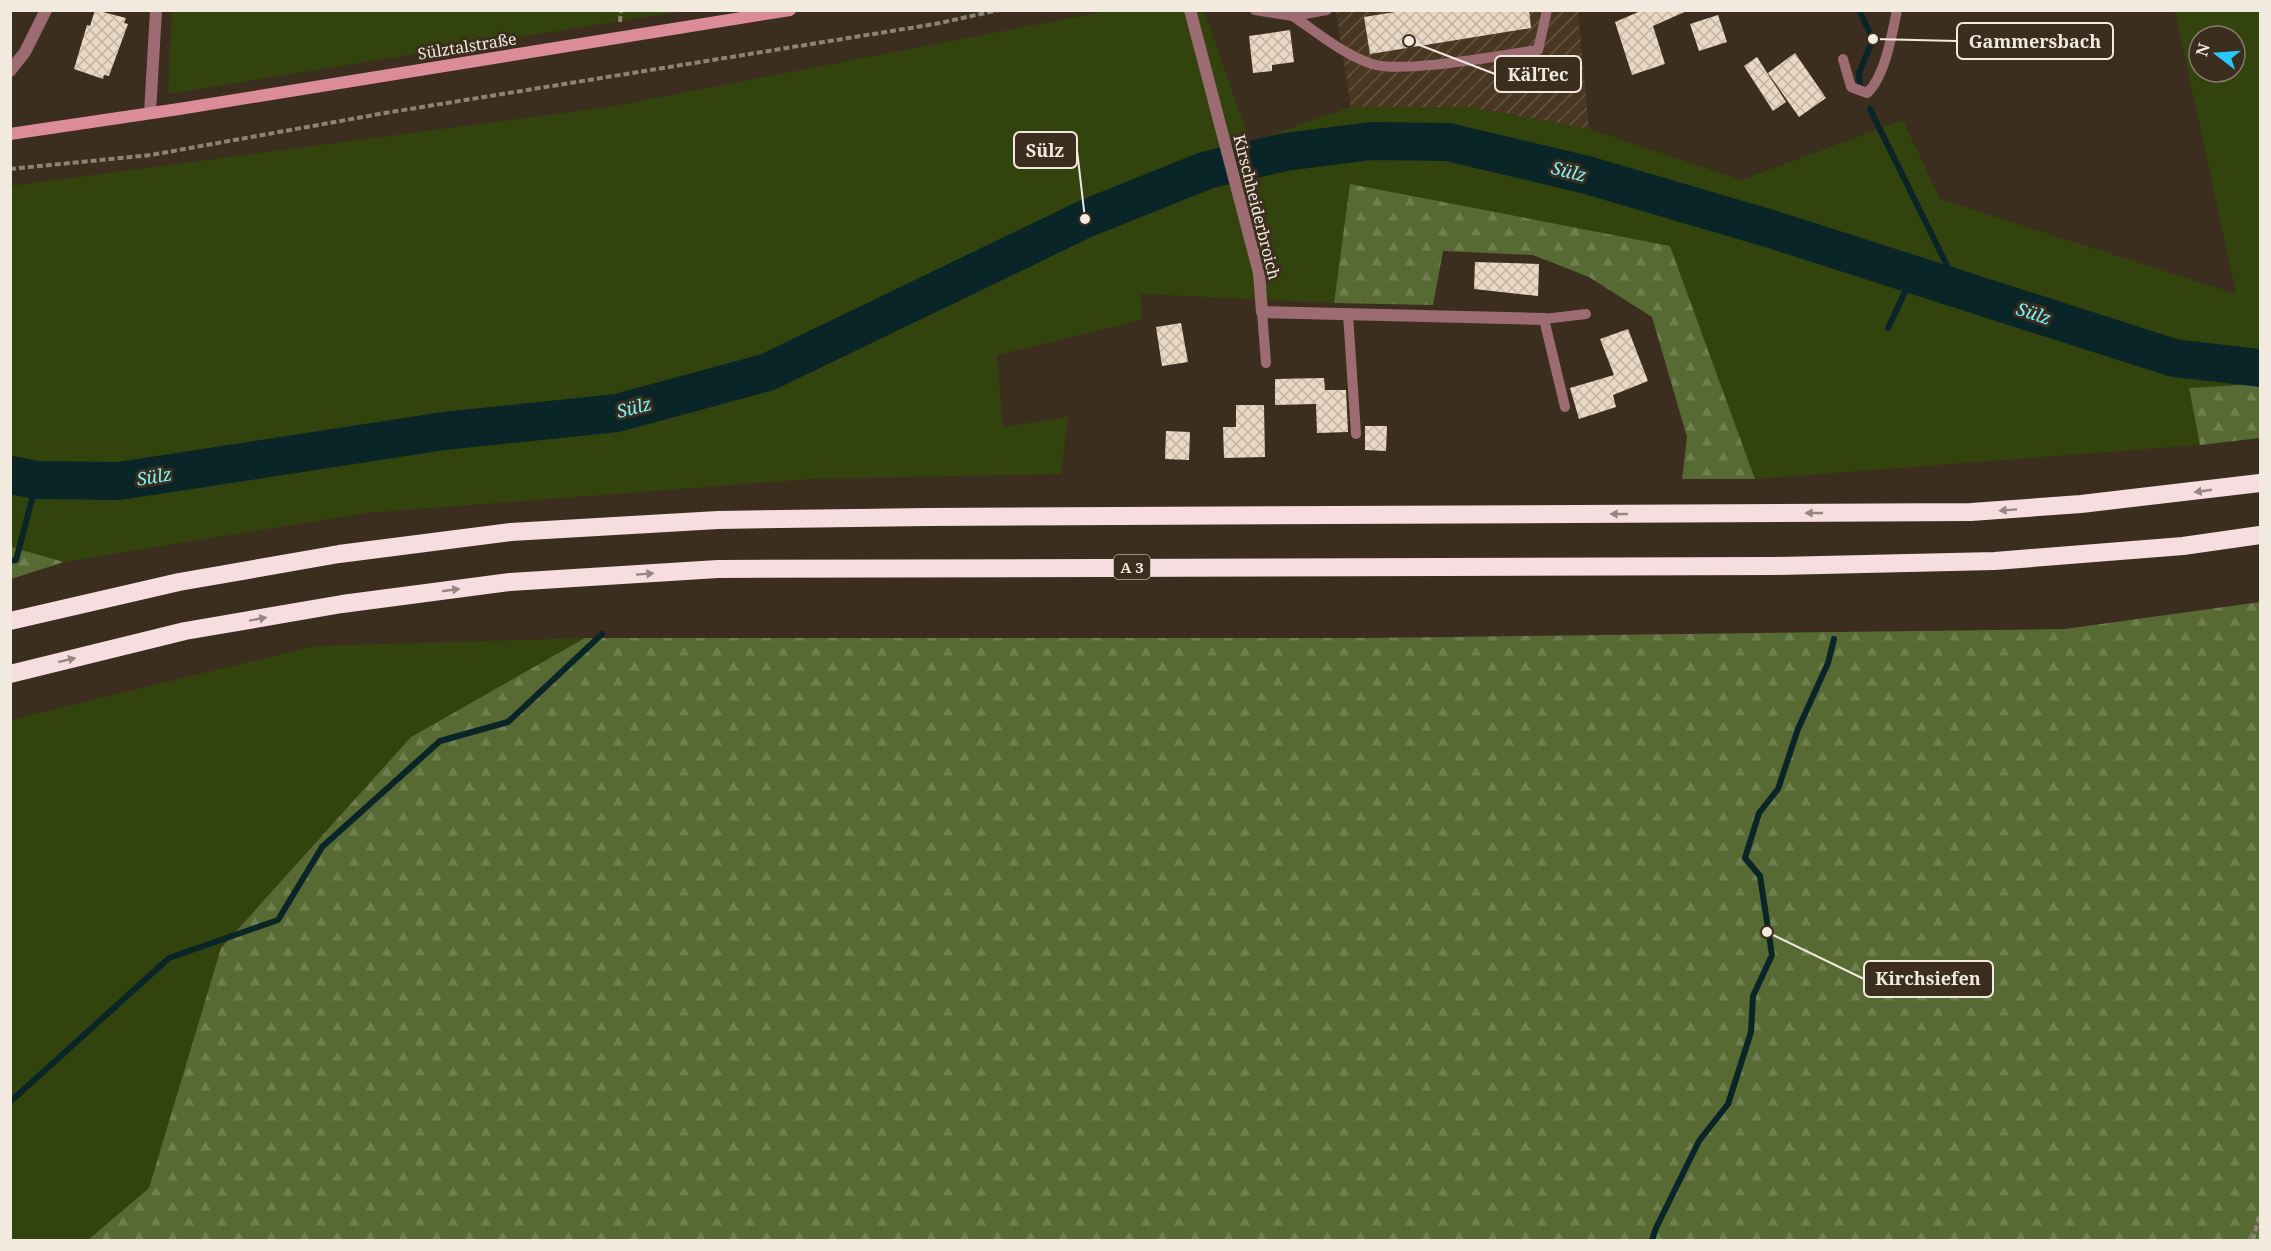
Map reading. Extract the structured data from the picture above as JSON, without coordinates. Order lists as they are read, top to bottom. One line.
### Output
{"streets":{"highway":["A 3"],"main road":["Sülztalstraße"],"street":["Kirschheiderbroich"]},"water":["Sülz"],"places":["Gammersbach","KälTec","Sülz","Kirchsiefen"],"north":"left"}
